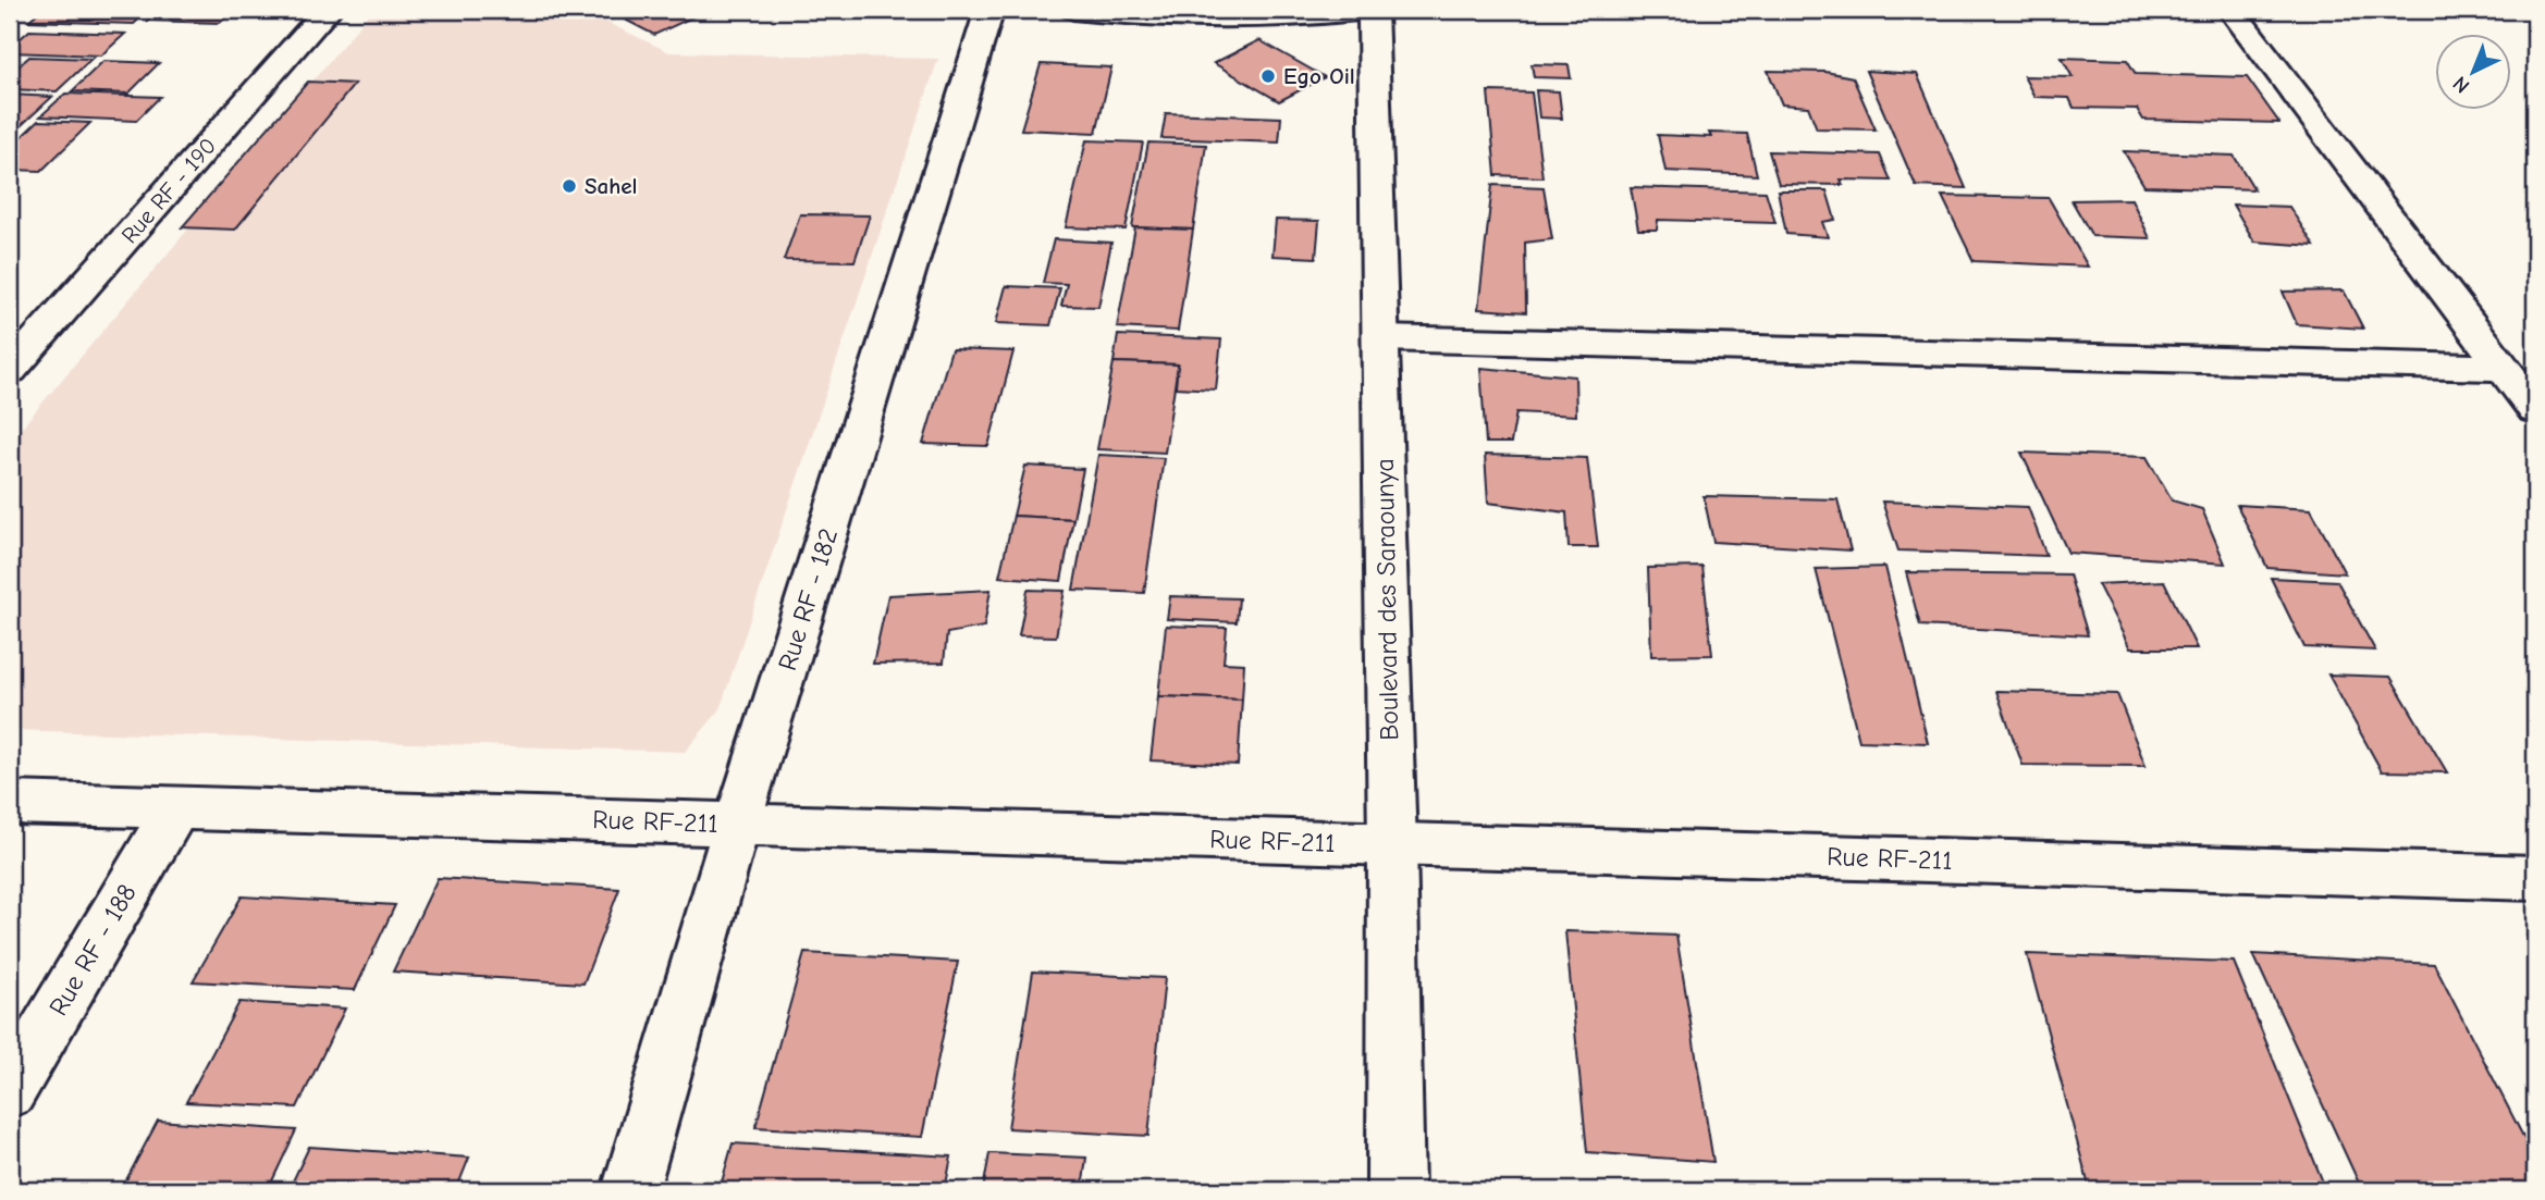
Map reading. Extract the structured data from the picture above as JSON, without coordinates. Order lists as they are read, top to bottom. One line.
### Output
{"streets":{"street":["Rue RF - 190","Rue RF - 182","Boulevard des Saraounya","Rue RF-211","Rue RF - 188"]},"crossings":[["Rue RF - 182","Rue RF-211"],["Boulevard des Saraounya","Rue RF-211"],["Rue RF-211","Rue RF - 188"]],"places":["Ego Oil","Sahel"],"north":"bottom left"}
